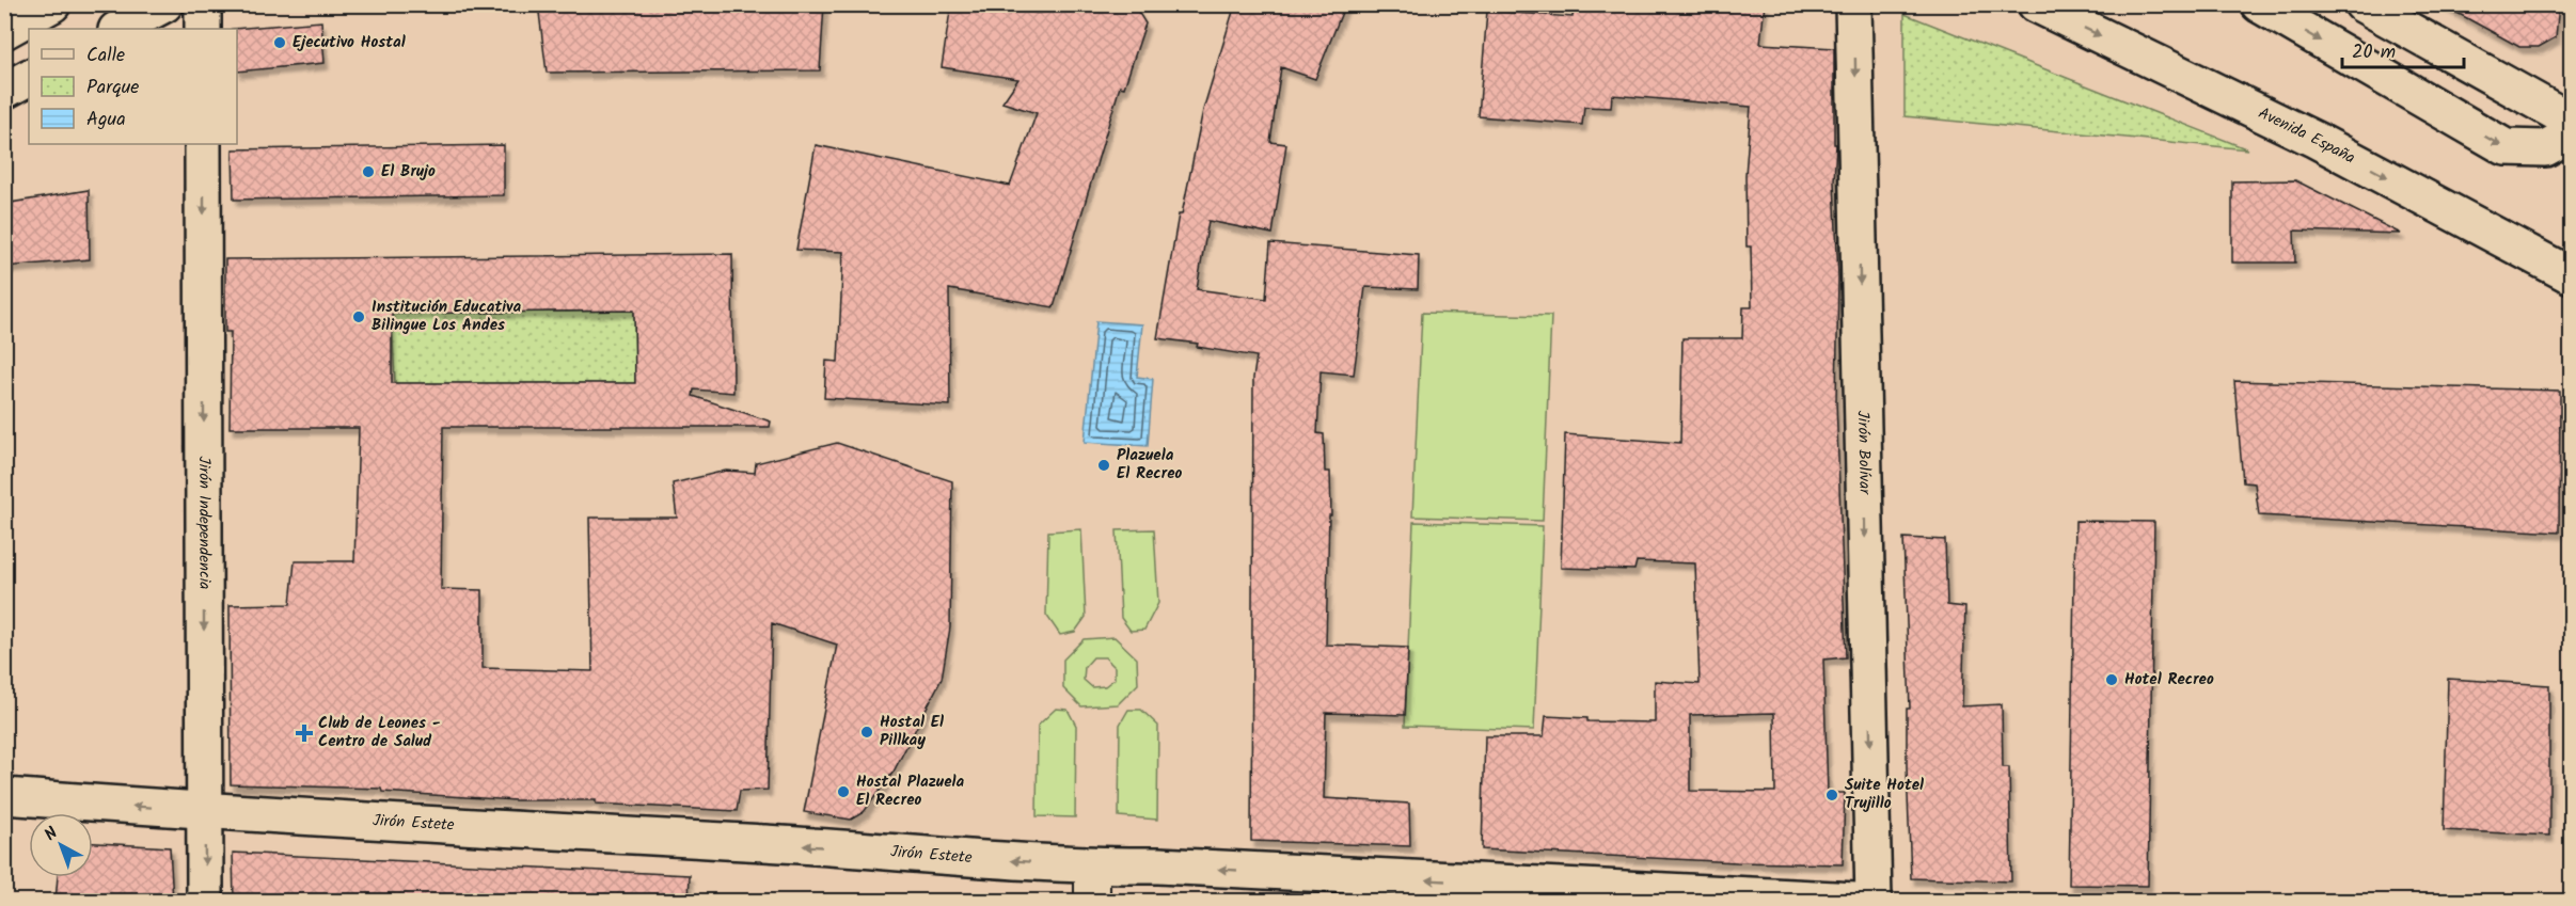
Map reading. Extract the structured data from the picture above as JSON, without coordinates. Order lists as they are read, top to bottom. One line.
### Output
{"streets":{"street":["Avenida España","Jirón Bolívar","Jirón Independencia","Jirón Estete"]},"crossings":[["Jirón Independencia","Jirón Estete"]],"one_way":["Jirón Bolívar","Jirón Independencia","Jirón Estete"],"places":{"other":["Ejecutivo Hostal","El Brujo","Institución Educativa Bilingue Los Andes","Plazuela El Recreo","Hotel Recreo","Hostal El Pillkay","Hostal Plazuela El Recreo","Suite Hotel Trujillo"],"health":["Club de Leones - Centro de Salud"]},"legend":["Calle","Parque","Agua"],"scale_bar":"20 m","north":"top left"}
